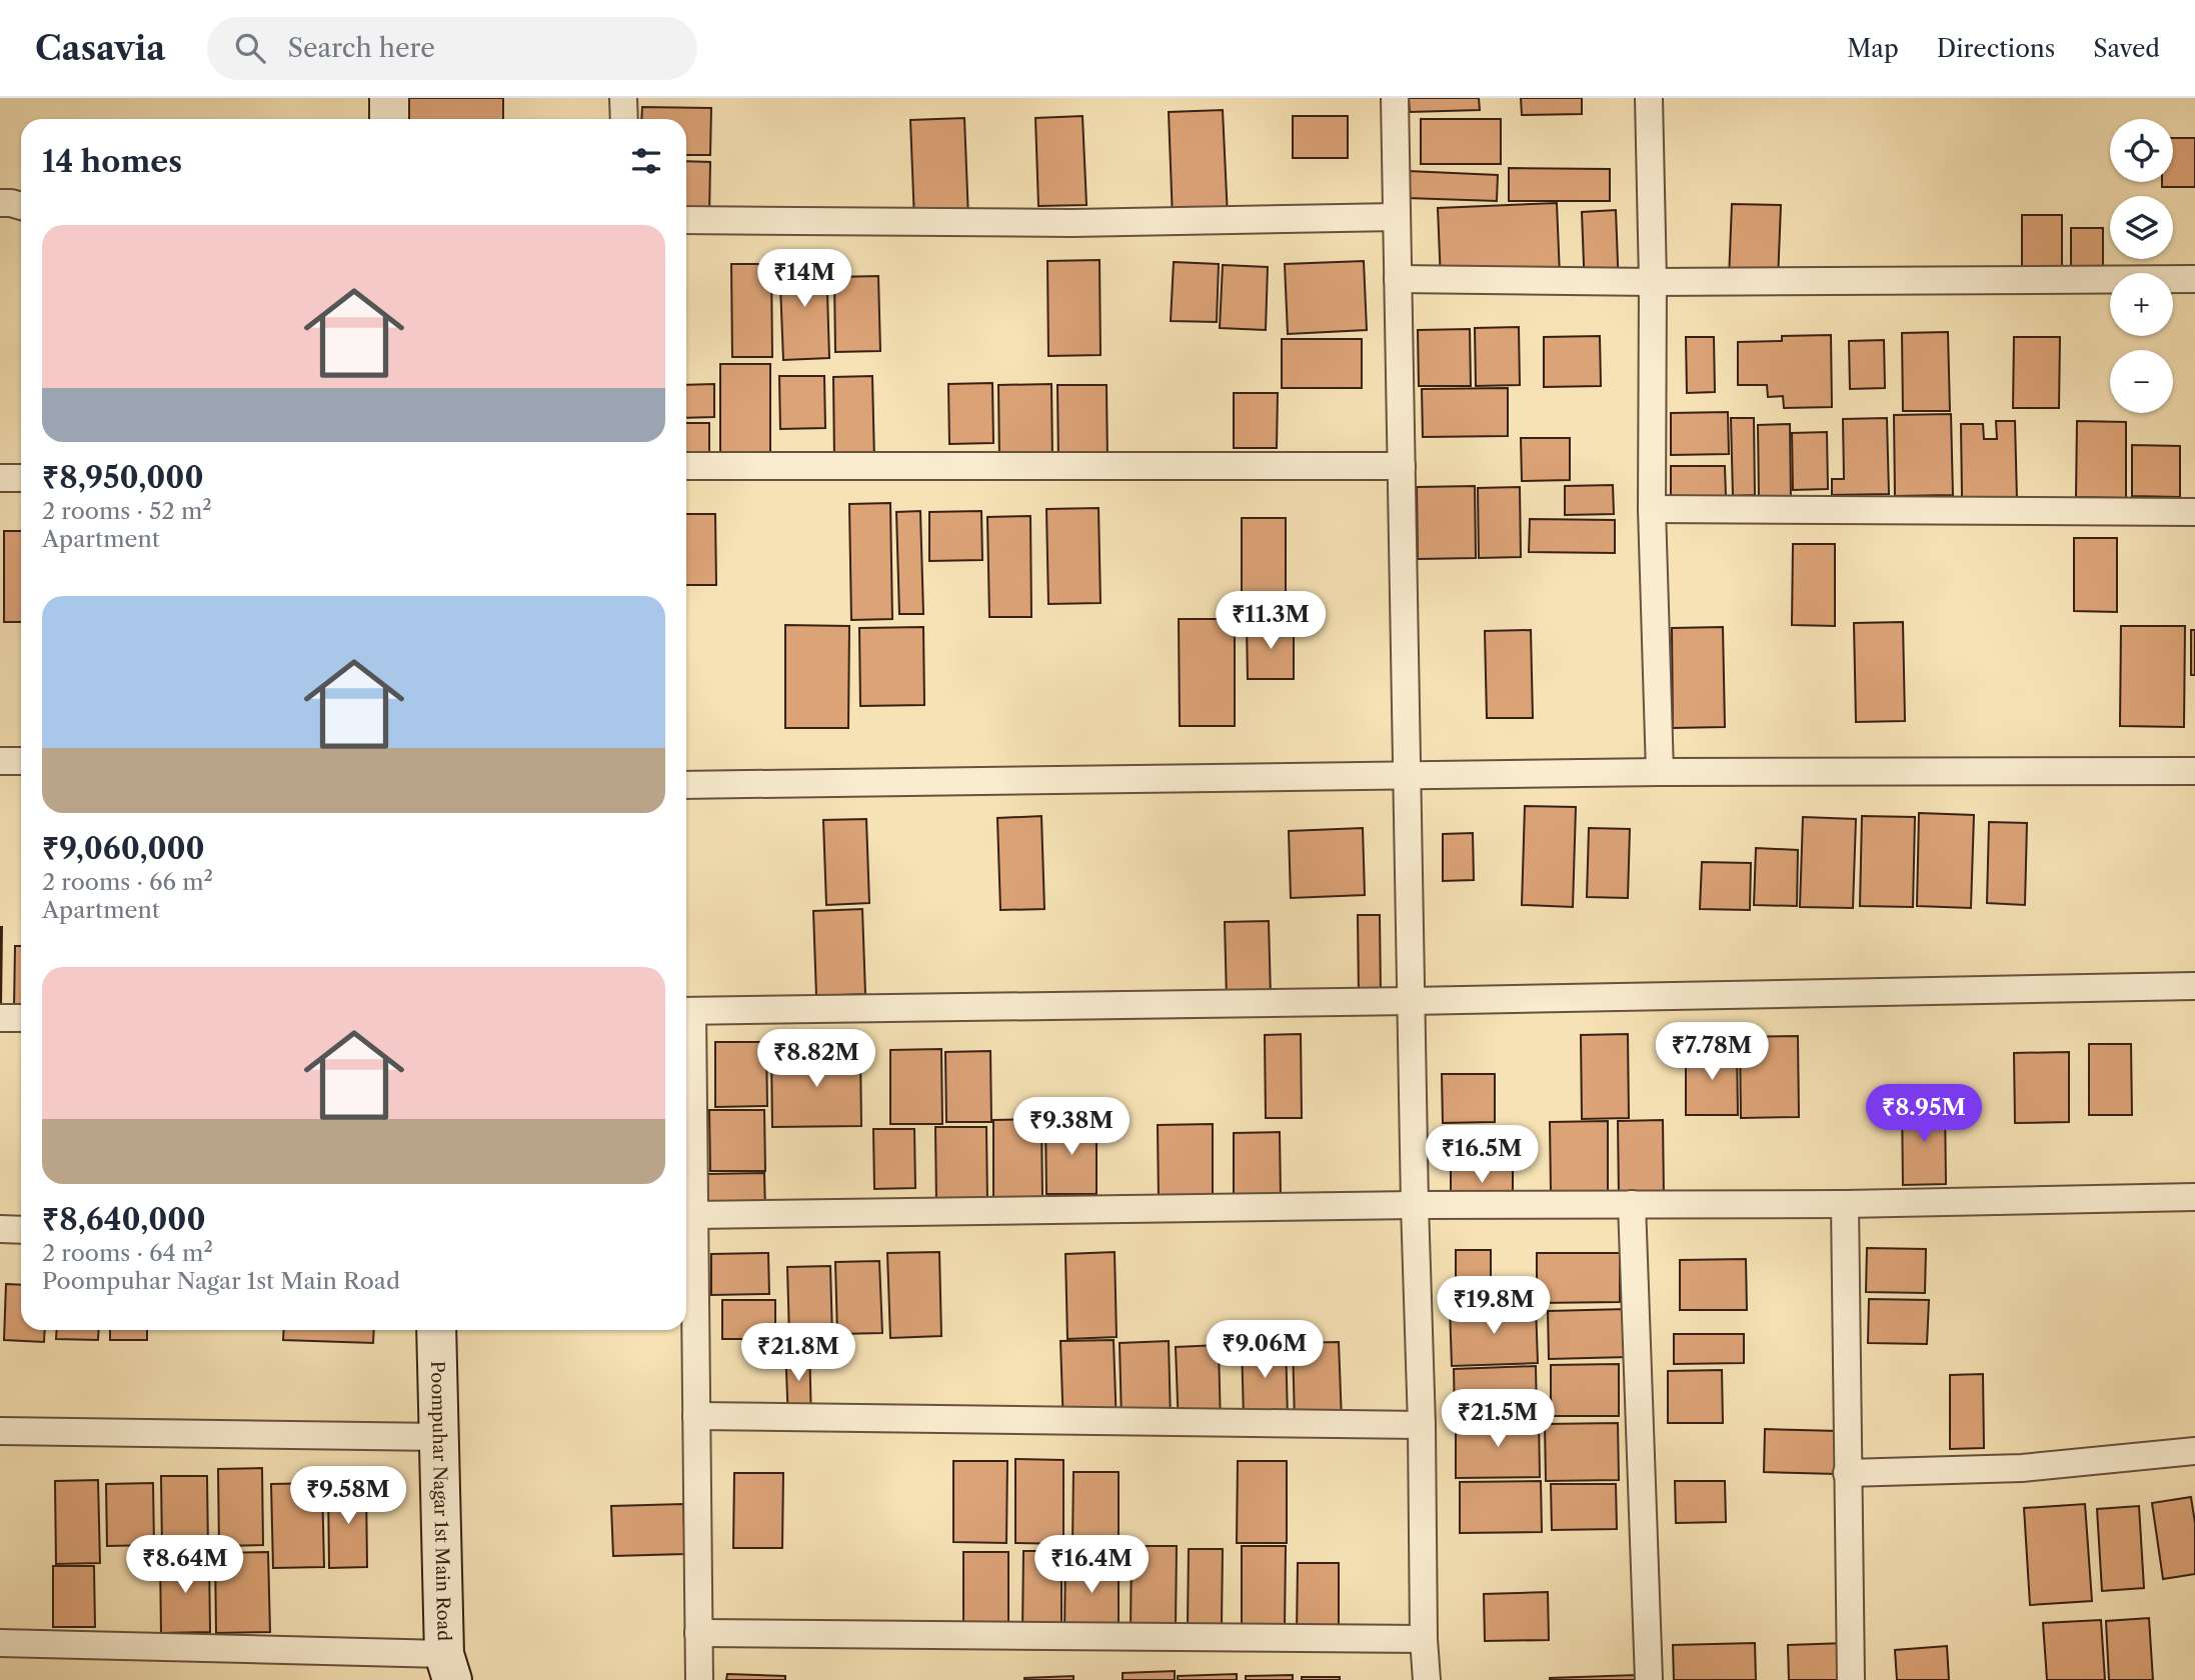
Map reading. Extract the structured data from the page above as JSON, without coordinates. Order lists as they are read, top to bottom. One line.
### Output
{"streets":{"main road":["Poompuhar Nagar 1st Main Road"]},"page":{"header":"Casavia","search":"Search here","nav":["Map","Directions","Saved"],"map_buttons":["+","−"],"heading":"14 homes","list":[{"name":"₹8,950,000","note":"2 rooms · 52 m² · Apartment"},{"name":"₹9,060,000","note":"2 rooms · 66 m² · Apartment"},{"name":"₹8,640,000","note":"2 rooms · 64 m² · Poompuhar Nagar 1st Main Road"}],"price":["₹14M","₹11.3M","₹7.78M","₹8.82M","₹8.95M","₹9.38M","₹16.5M","₹19.8M","₹9.06M","₹21.8M","₹21.5M","₹9.58M","₹8.64M","₹16.4M"]}}
